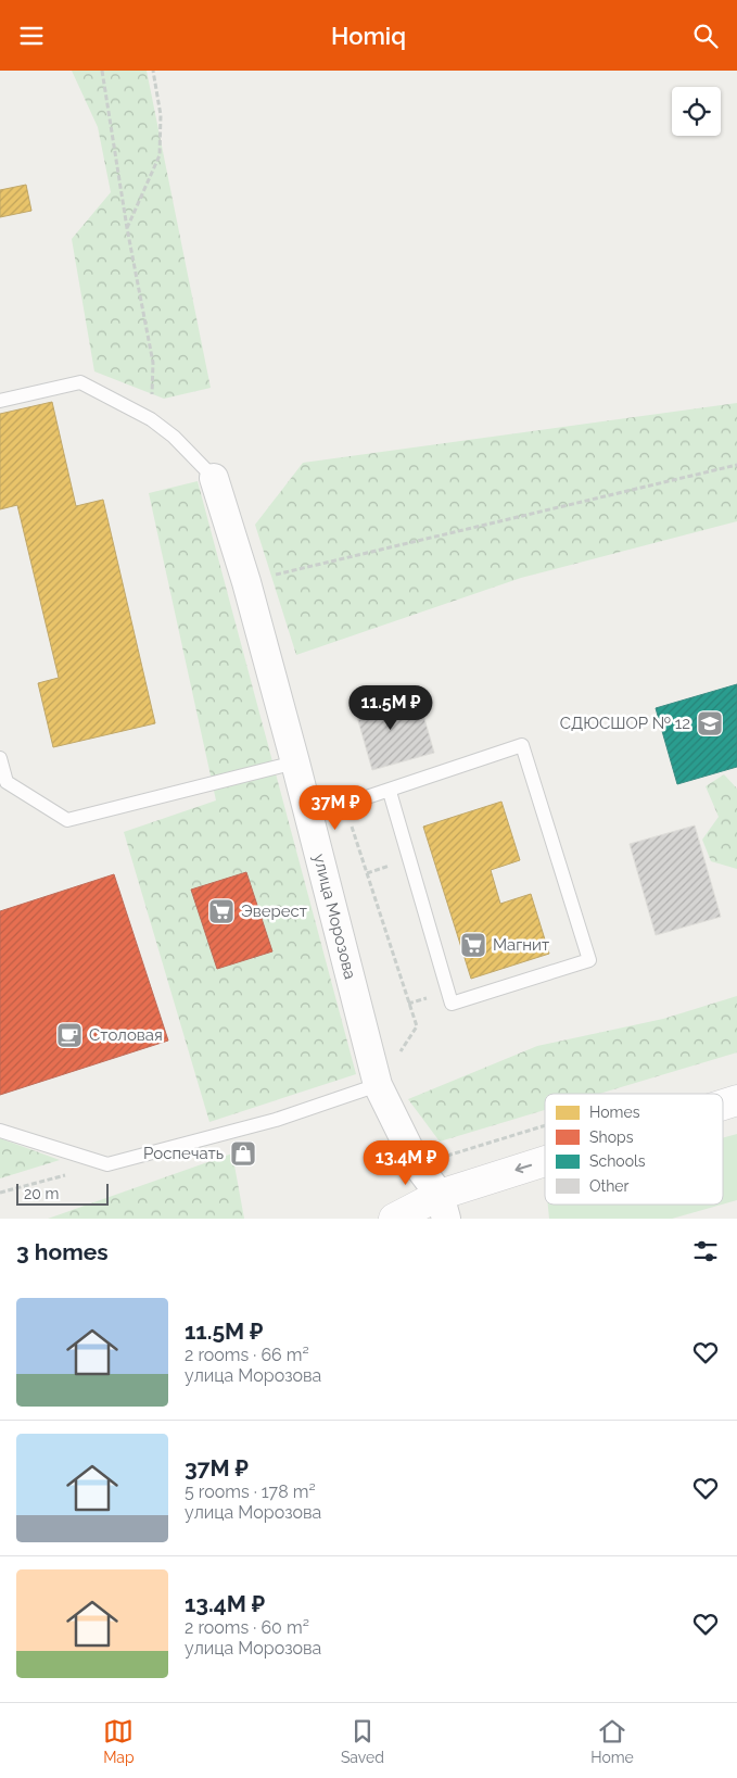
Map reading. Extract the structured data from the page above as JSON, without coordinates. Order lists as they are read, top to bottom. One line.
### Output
{"streets":{"street":["улица Морозова"]},"places":{"school or university":["СДЮСШОР № 12"],"supermarket":["Эверест","Магнит"],"cafe":["Столовая"],"shop":["Роспечать"]},"legend":["Homes","Shops","Schools","Other"],"scale_bar":"20 m","page":{"header":"Homiq","price":["11.5M ₽","37M ₽","13.4M ₽"],"scale":"20 m","heading":"3 homes","list":[{"name":"11.5M ₽","note":"2 rooms · 66 m² · улица Морозова"},{"name":"37M ₽","note":"5 rooms · 178 m² · улица Морозова"},{"name":"13.4M ₽","note":"2 rooms · 60 m² · улица Морозова"}],"tabs":["Map","Saved","Home"]}}
